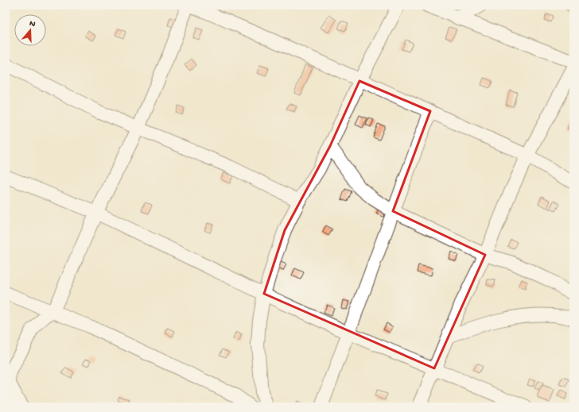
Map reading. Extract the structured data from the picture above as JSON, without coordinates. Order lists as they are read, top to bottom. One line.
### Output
{"north":"top"}
